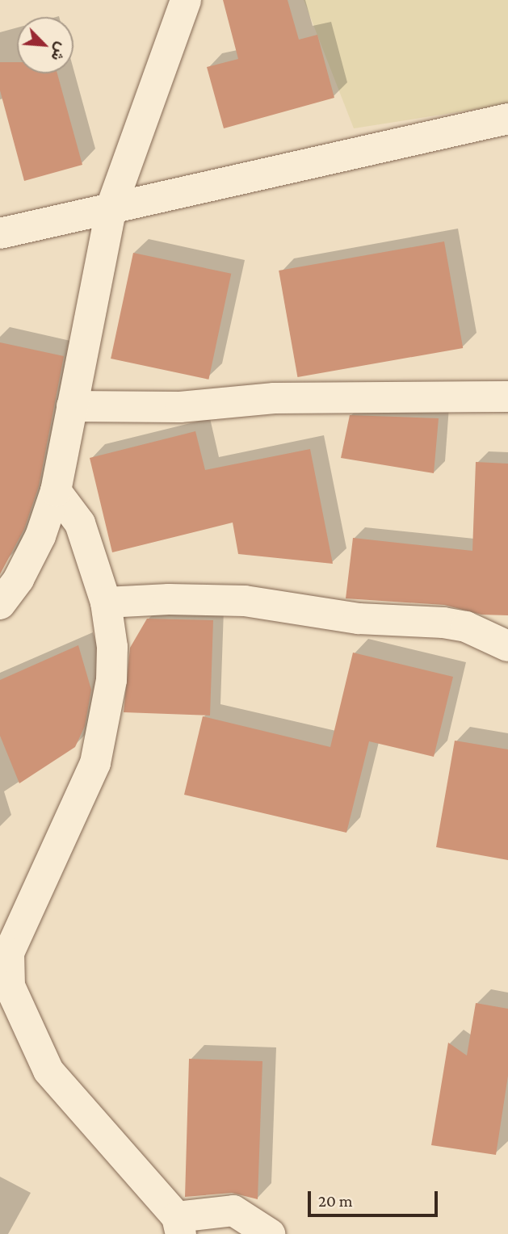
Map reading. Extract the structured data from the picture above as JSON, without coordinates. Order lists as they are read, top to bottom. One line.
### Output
{"scale_bar":"20 m","north":"bottom right"}
